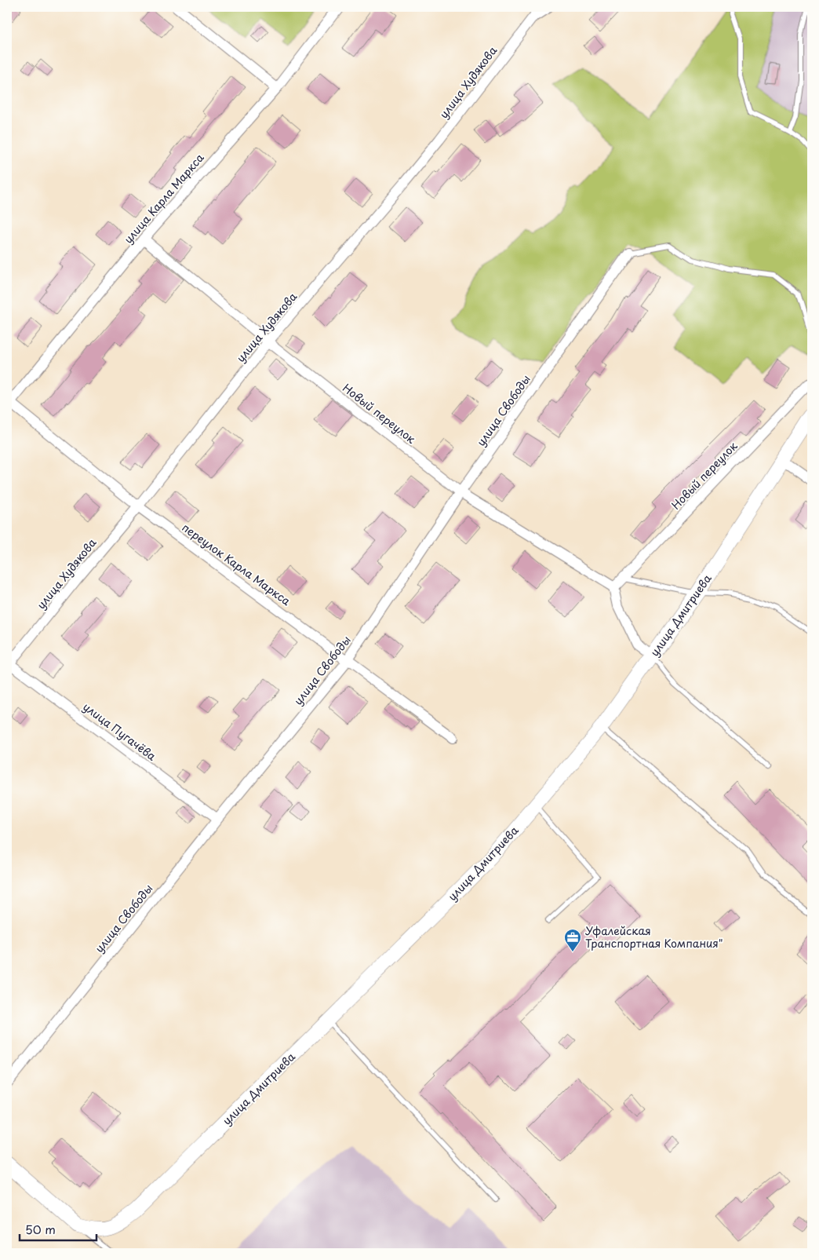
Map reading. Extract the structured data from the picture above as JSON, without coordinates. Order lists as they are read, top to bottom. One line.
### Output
{"streets":{"street":["улица Худякова","улица Карла Маркса","улица Свободы","Новый переулок","переулок Карла Маркса","улица Дмитриева","улица Пугачёва"]},"crossings":[["улица Худякова","Новый переулок"],["улица Худякова","переулок Карла Маркса"],["улица Худякова","улица Пугачёва"],["улица Карла Маркса","Новый переулок"],["улица Карла Маркса","переулок Карла Маркса"],["улица Свободы","Новый переулок"],["улица Свободы","переулок Карла Маркса"],["улица Свободы","улица Пугачёва"]],"places":{"office":["Уфалейская Транспортная Компания\""]},"scale_bar":"50 m"}
